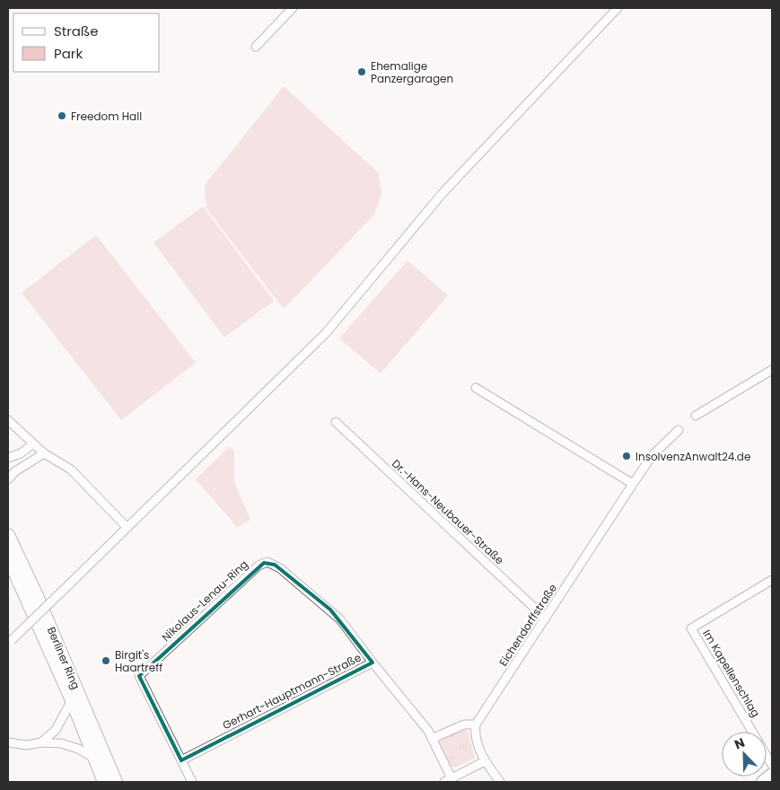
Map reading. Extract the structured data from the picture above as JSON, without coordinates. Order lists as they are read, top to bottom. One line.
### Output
{"streets":{"main road":["Berliner Ring"],"street":["Dr.-Hans-Neubauer-Straße","Nikolaus-Lenau-Ring","Eichendorffstraße","Im Kapellenschlag","Gerhart-Hauptmann-Straße"]},"crossings":[["Dr.-Hans-Neubauer-Straße","Eichendorffstraße"],["Nikolaus-Lenau-Ring","Gerhart-Hauptmann-Straße"]],"places":["Ehemalige Panzergaragen","Freedom Hall","InsolvenzAnwalt24.de","Birgit's Haartreff"],"legend":["Straße","Park"],"north":"top left"}
